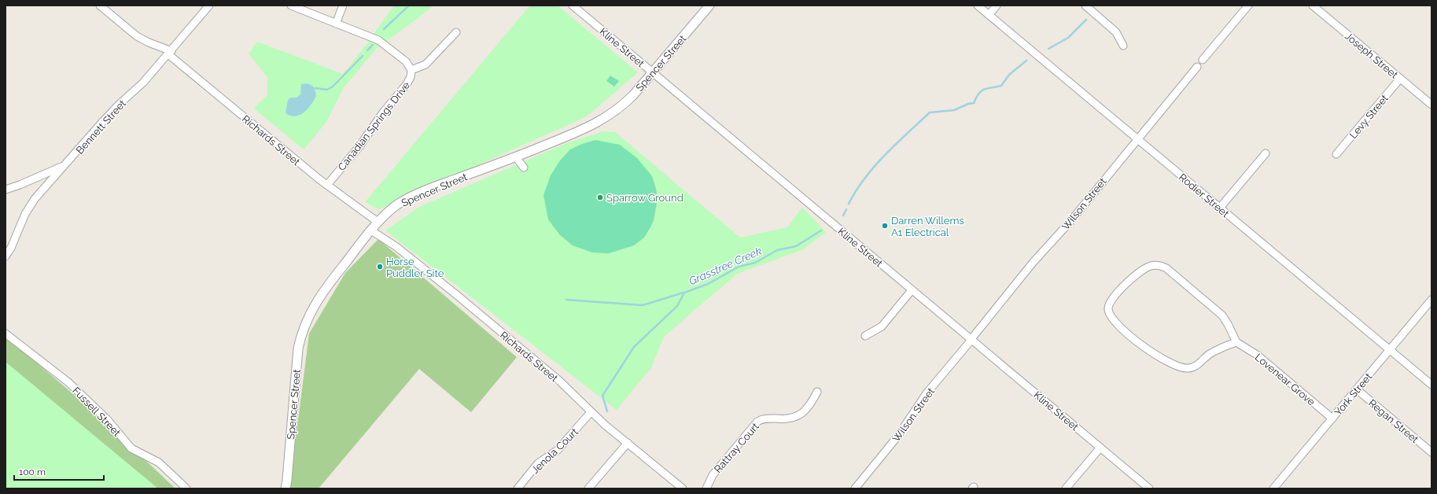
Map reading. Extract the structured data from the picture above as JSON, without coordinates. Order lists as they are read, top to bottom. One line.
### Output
{"streets":{"street":["Kline Street","Joseph Street","Spencer Street","Levy Street","Canadian Springs Drive","Bennett Street","Richards Street","Rodier Street","Wilson Street","Lovenear Grove","York Street","Fussell Street","Regan Street","Rattray Court","Jenola Court"]},"crossings":[["Kline Street","Spencer Street"],["Kline Street","Wilson Street"],["Joseph Street","Levy Street"],["Spencer Street","Richards Street"],["Canadian Springs Drive","Richards Street"],["Bennett Street","Richards Street"],["Richards Street","Jenola Court"],["Rodier Street","Wilson Street"],["Rodier Street","York Street"],["Lovenear Grove","York Street"],["York Street","Regan Street"]],"water":["Grasstree Creek"],"places":["Sparrow Ground","Darren Willems A1 Electrical","Horse Puddler Site"],"scale_bar":"100 m"}
